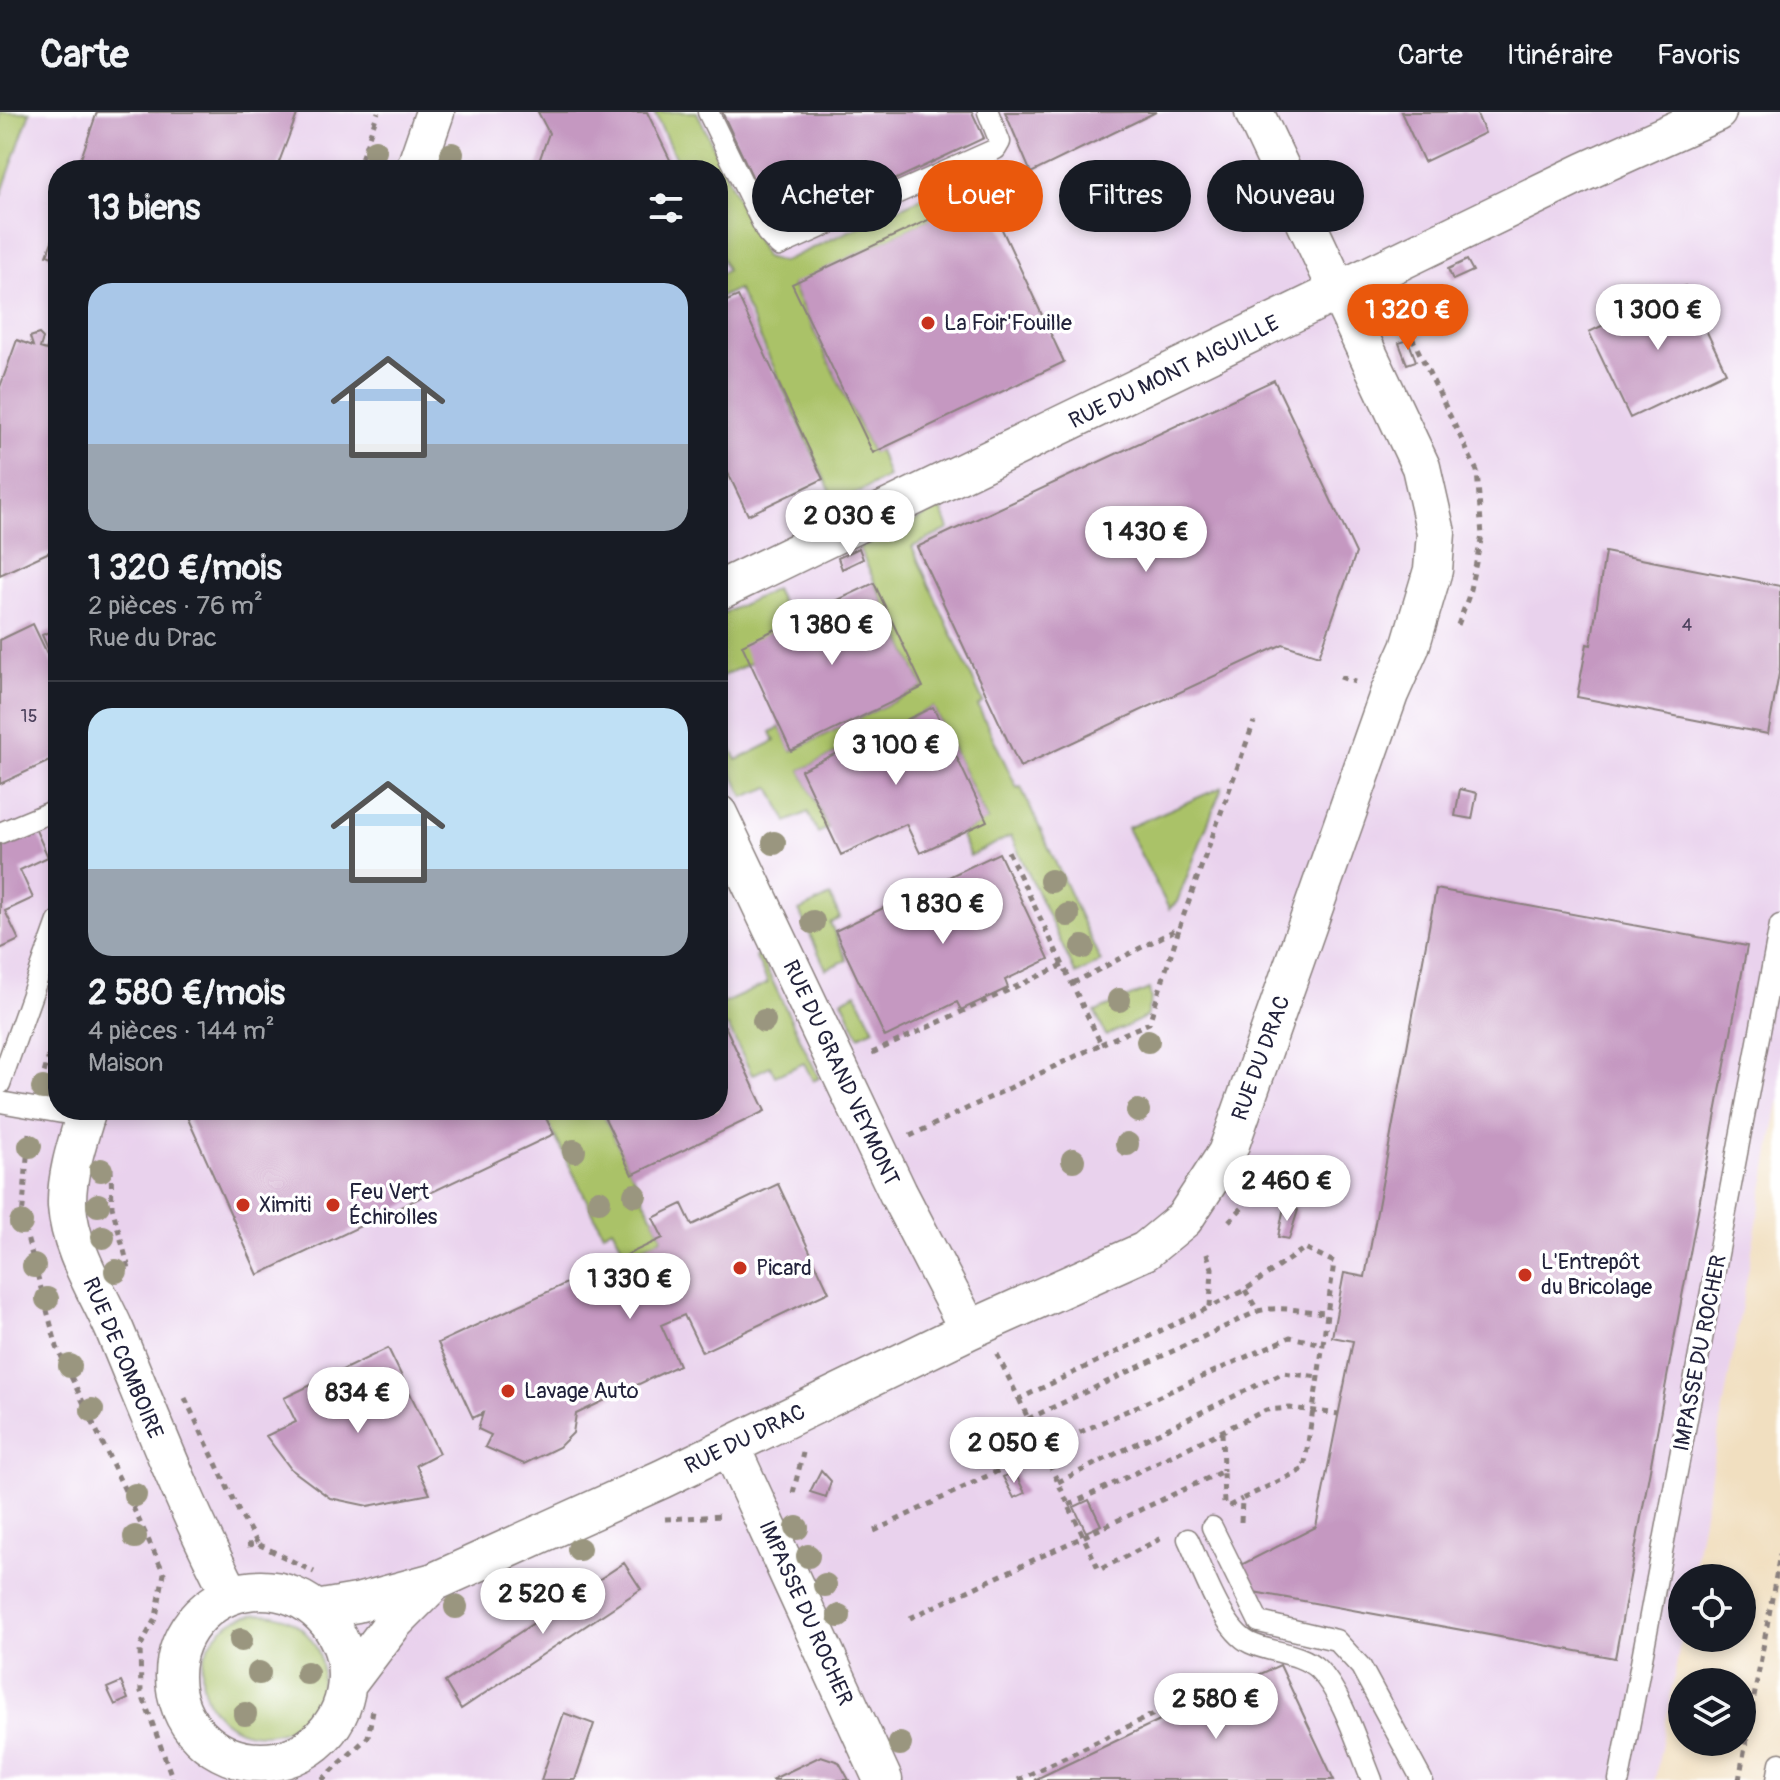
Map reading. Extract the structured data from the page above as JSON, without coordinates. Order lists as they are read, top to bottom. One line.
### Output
{"streets":{"street":["RUE DU MONT AIGUILLE","RUE DU DRAC","RUE DU GRAND VEYMONT","IMPASSE DU ROCHER","RUE DE COMBOIRE"]},"crossings":[["RUE DU MONT AIGUILLE","RUE DU DRAC"],["RUE DU DRAC","RUE DU GRAND VEYMONT"],["RUE DU DRAC","IMPASSE DU ROCHER"]],"places":["La Foir'Fouille","Ximiti","Feu Vert Échirolles","Picard","L'Entrepôt du Bricolage","Lavage Auto"],"house_numbers":["4","15"],"page":{"header":"Carte","nav":["Carte","Itinéraire","Favoris"],"chip":["Acheter","Louer","Filtres","Nouveau"],"heading":"13 biens","list":[{"name":"1 320 €/mois","note":"2 pièces · 76 m² · Rue du Drac"},{"name":"2 580 €/mois","note":"4 pièces · 144 m² · Maison"}],"price":["1 320 €","1 300 €","2 030 €","1 430 €","1 380 €","3 100 €","1 830 €","2 460 €","1 330 €","834 €","2 050 €","2 520 €","2 580 €"]}}
